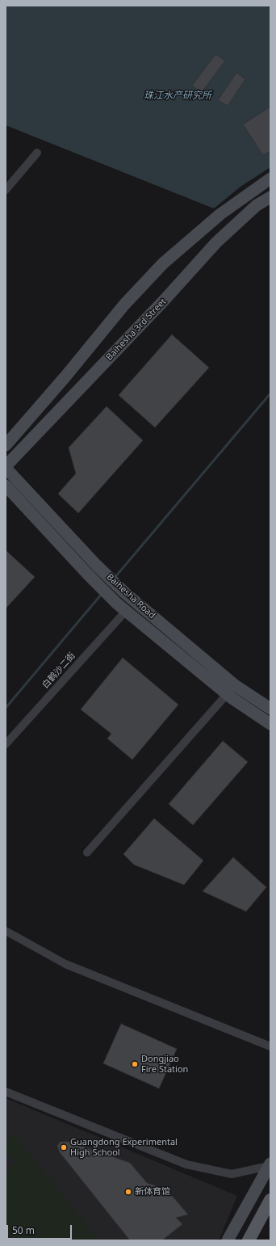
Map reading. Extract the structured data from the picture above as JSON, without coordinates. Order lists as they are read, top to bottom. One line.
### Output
{"streets":{"street":["Baihesha 3rd Street","Baihesha Road","白鹤沙二街"]},"crossings":[["Baihesha 3rd Street","Baihesha Road"],["Baihesha Road","白鹤沙二街"]],"water":["珠江水产研究所"],"places":["Dongjiao Fire Station","Guangdong Experimental High School","新体育馆"],"scale_bar":"50 m"}
